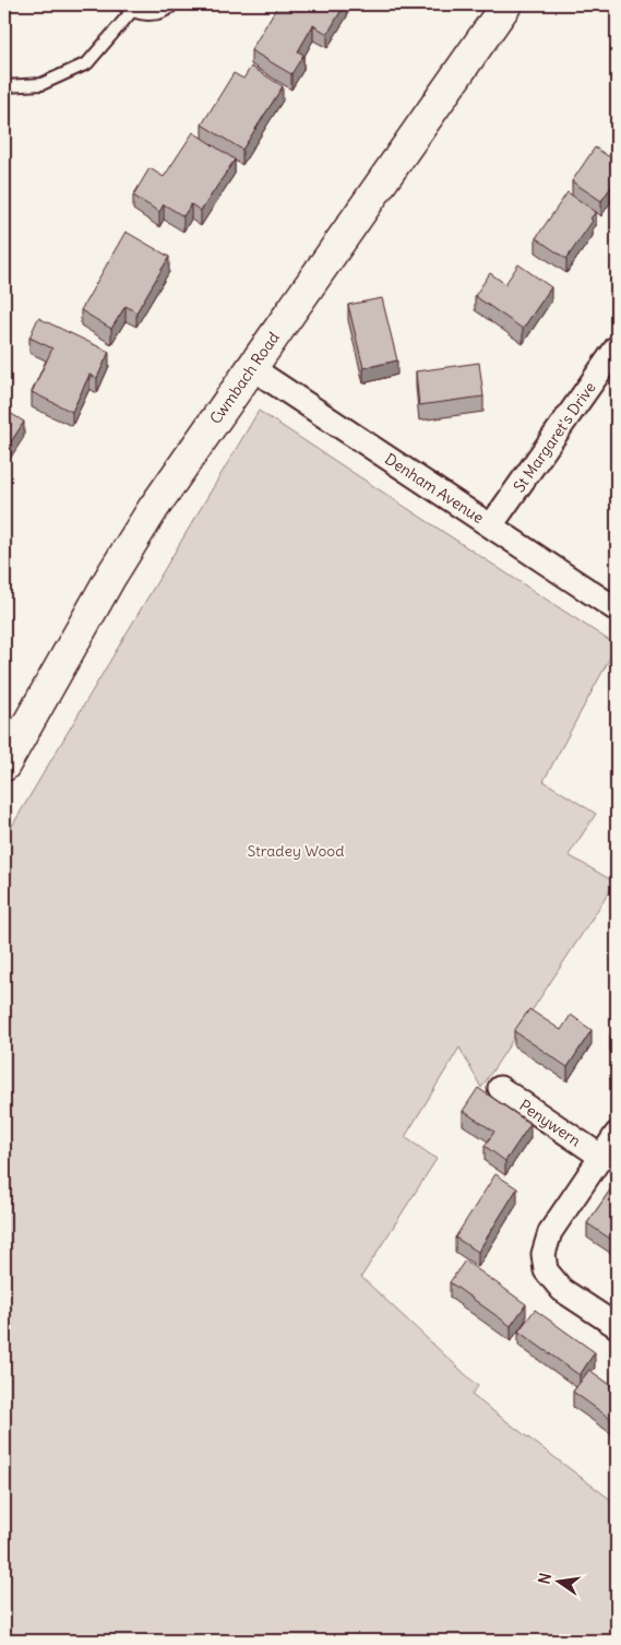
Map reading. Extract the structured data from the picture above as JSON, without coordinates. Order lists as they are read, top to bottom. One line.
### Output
{"streets":{"main road":["Cwmbach Road"],"street":["St Margaret's Drive","Denham Avenue","Penywern"]},"crossings":[["Cwmbach Road","Denham Avenue"],["St Margaret's Drive","Denham Avenue"]],"parks":["Stradey Wood"],"north":"left"}
